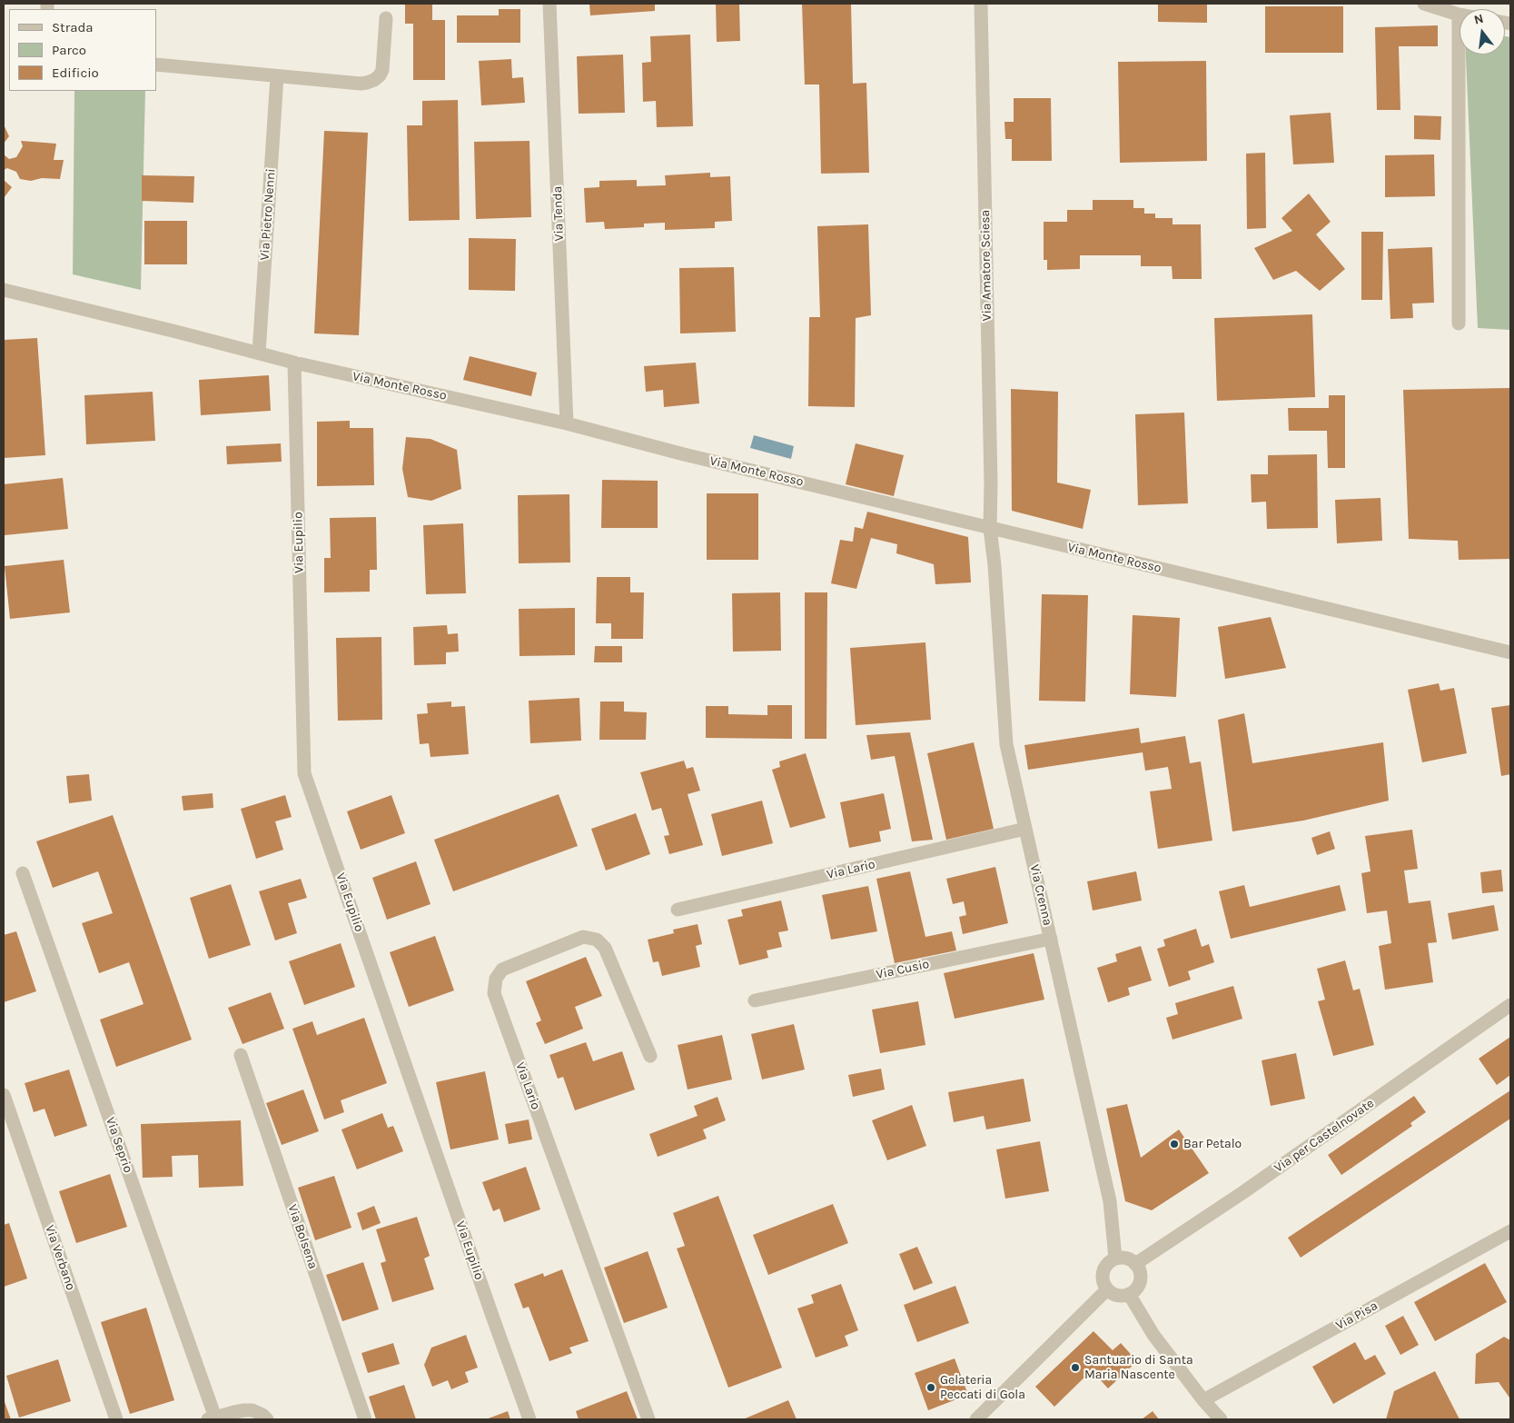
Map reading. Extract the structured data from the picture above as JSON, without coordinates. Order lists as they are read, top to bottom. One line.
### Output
{"streets":{"street":["Via Tenda","Via Pietro Nenni","Via Amatore Sciesa","Via Monte Rosso","Via Eupilio","Via Lario","Via Crenna","Via Cusio","Via per Castelnovate","Via Seprio","Via Bolsena","Via Verbano","Via Pisa"]},"crossings":[["Via Tenda","Via Monte Rosso"],["Via Pietro Nenni","Via Monte Rosso"],["Via Amatore Sciesa","Via Monte Rosso"],["Via Amatore Sciesa","Via Crenna"],["Via Monte Rosso","Via Eupilio"],["Via Monte Rosso","Via Crenna"],["Via Lario","Via Crenna"],["Via Crenna","Via Cusio"],["Via Crenna","Via per Castelnovate"]],"places":["Bar Petalo","Santuario di Santa Maria Nascente","Gelateria Peccati di Gola"],"legend":["Strada","Parco","Edificio"],"north":"top"}
